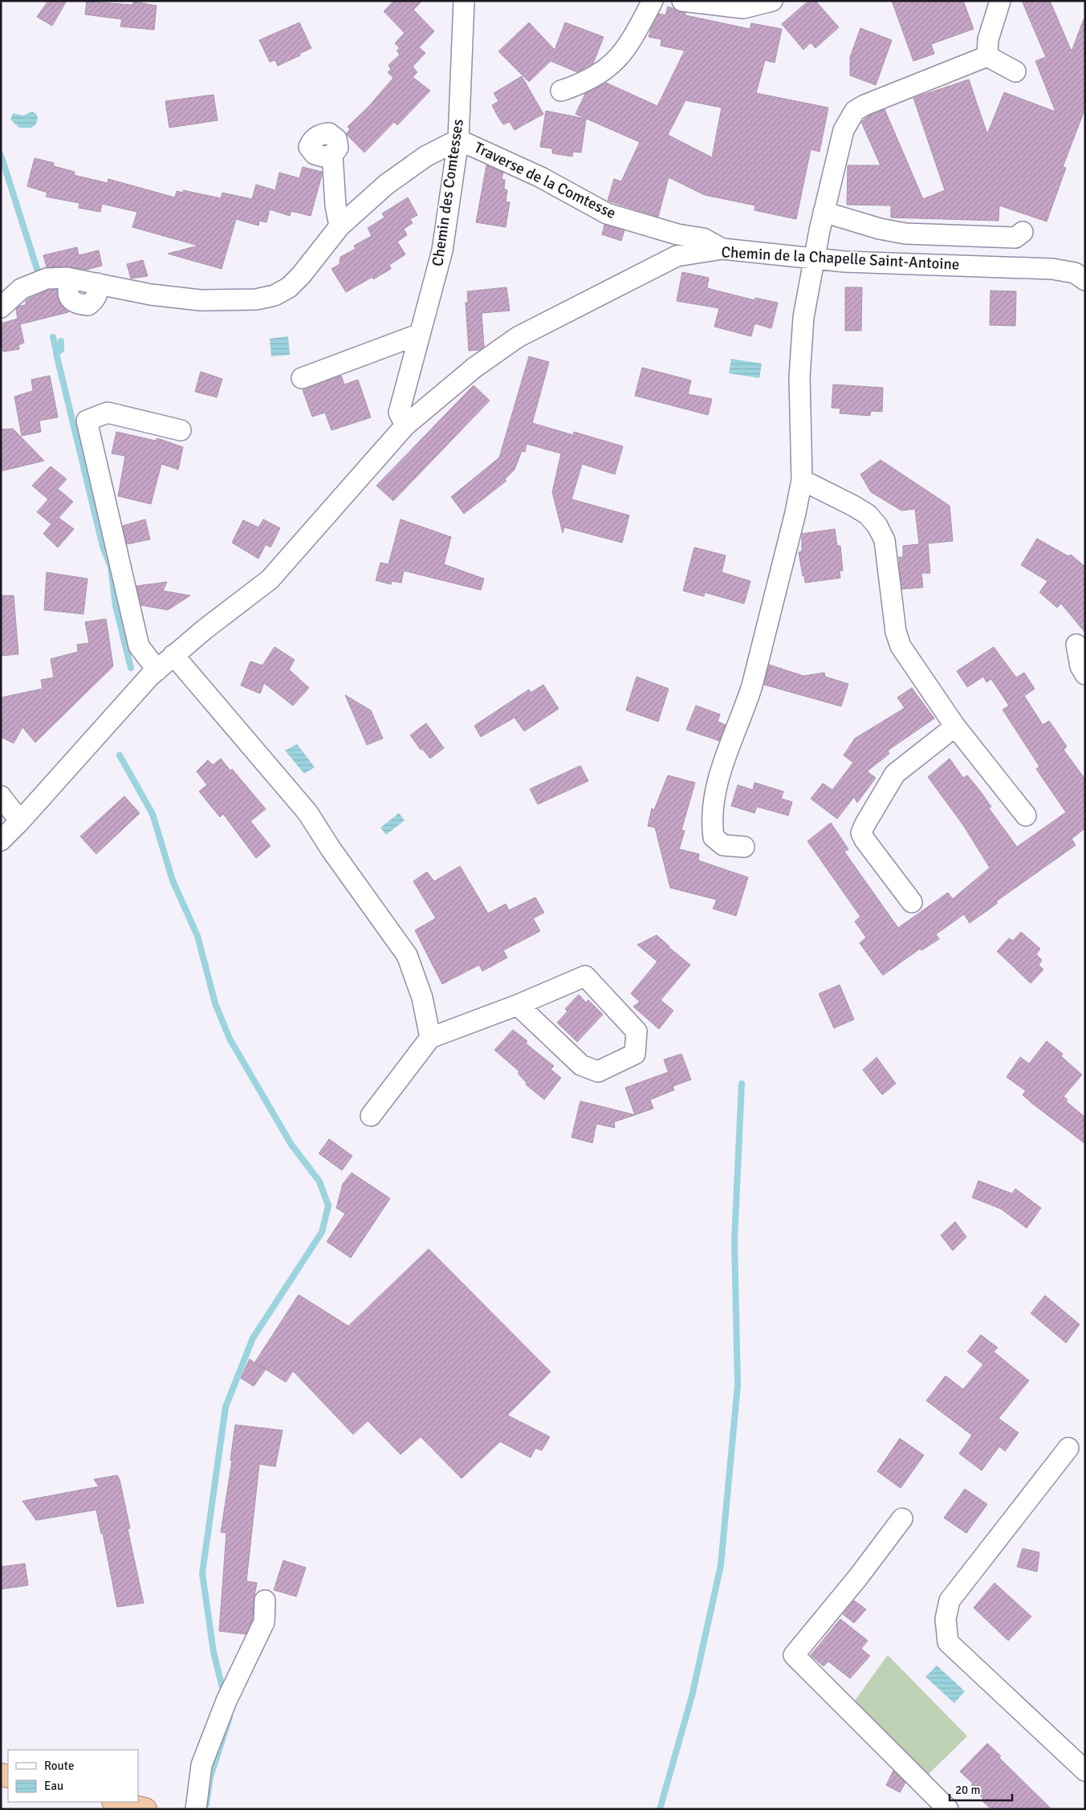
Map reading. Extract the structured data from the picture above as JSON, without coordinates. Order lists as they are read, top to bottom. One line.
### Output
{"streets":{"street":["Traverse de la Comtesse","Chemin des Comtesses","Chemin de la Chapelle Saint-Antoine"]},"crossings":[["Traverse de la Comtesse","Chemin des Comtesses"],["Traverse de la Comtesse","Chemin de la Chapelle Saint-Antoine"],["Chemin des Comtesses","Chemin de la Chapelle Saint-Antoine"]],"legend":["Route","Eau"],"scale_bar":"20 m"}
